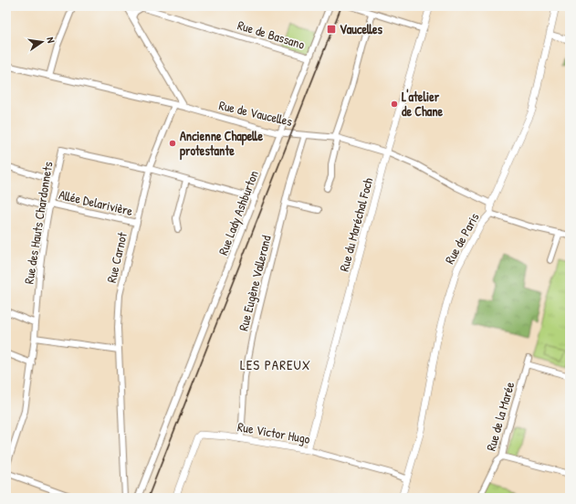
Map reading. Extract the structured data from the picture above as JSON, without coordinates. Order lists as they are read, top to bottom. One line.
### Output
{"streets":{"street":["Rue de Bassano","Rue de Vaucelles","Allée Delarivière","Rue Lady Ashburton","Rue des Hauts Chardonnets","Rue du Maréchal Foch","Rue de Paris","Rue Carnot","Rue Eugène Vallerand","Rue de la Marée","Rue Victor Hugo"]},"crossings":[["Rue de Bassano","Rue Lady Ashburton"],["Rue de Vaucelles","Rue Lady Ashburton"],["Rue de Vaucelles","Rue du Maréchal Foch"],["Rue de Vaucelles","Rue de Paris"],["Rue de Vaucelles","Rue Carnot"],["Rue de Vaucelles","Rue Eugène Vallerand"],["Allée Delarivière","Rue des Hauts Chardonnets"],["Allée Delarivière","Rue Carnot"],["Rue Lady Ashburton","Rue des Hauts Chardonnets"],["Rue des Hauts Chardonnets","Rue Carnot"],["Rue du Maréchal Foch","Rue Victor Hugo"],["Rue de Paris","Rue Victor Hugo"],["Rue Eugène Vallerand","Rue Victor Hugo"]],"districts":["LES PAREUX"],"places":{"transit":["Vaucelles"],"other":["L'atelier de Chane","Ancienne Chapelle protestante"]},"north":"right"}
